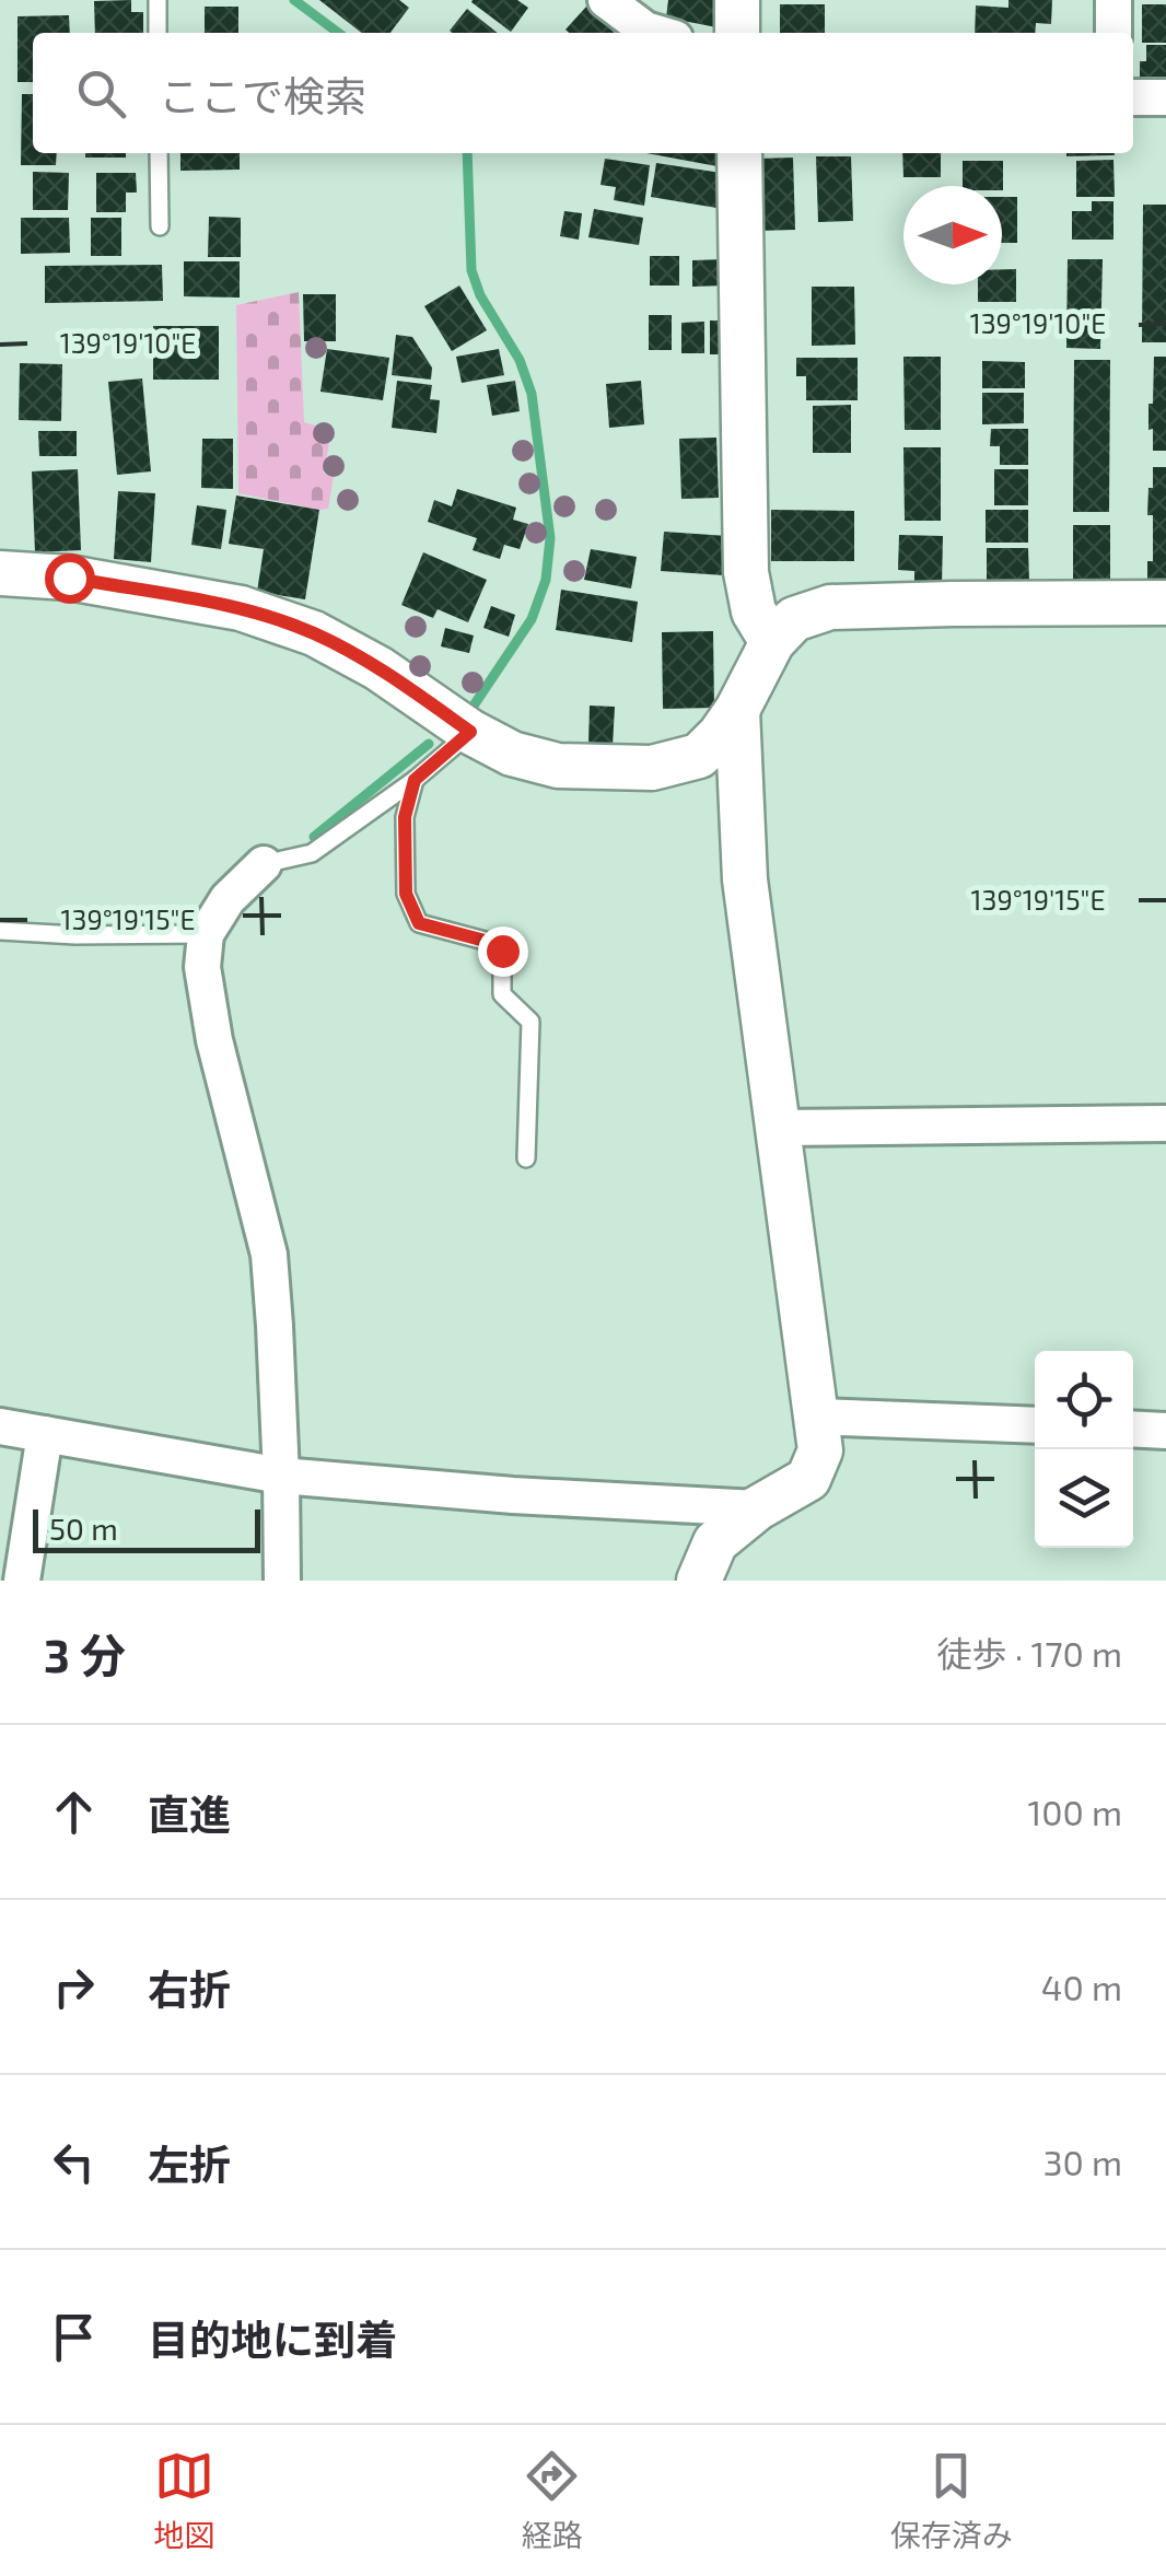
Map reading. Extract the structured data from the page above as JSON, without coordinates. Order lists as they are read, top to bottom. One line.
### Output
{"scale_bar":"50 m","north":"right","page":{"search":"ここで検索","scale":"50 m","heading":["3 分","徒歩 · 170 m"],"list":[["直進","100 m"],["右折","40 m"],["左折","30 m"],"目的地に到着"],"nav":["地図","経路","保存済み"]},"coordinates":["139°19'10\"E","139°19'15\"E"]}
